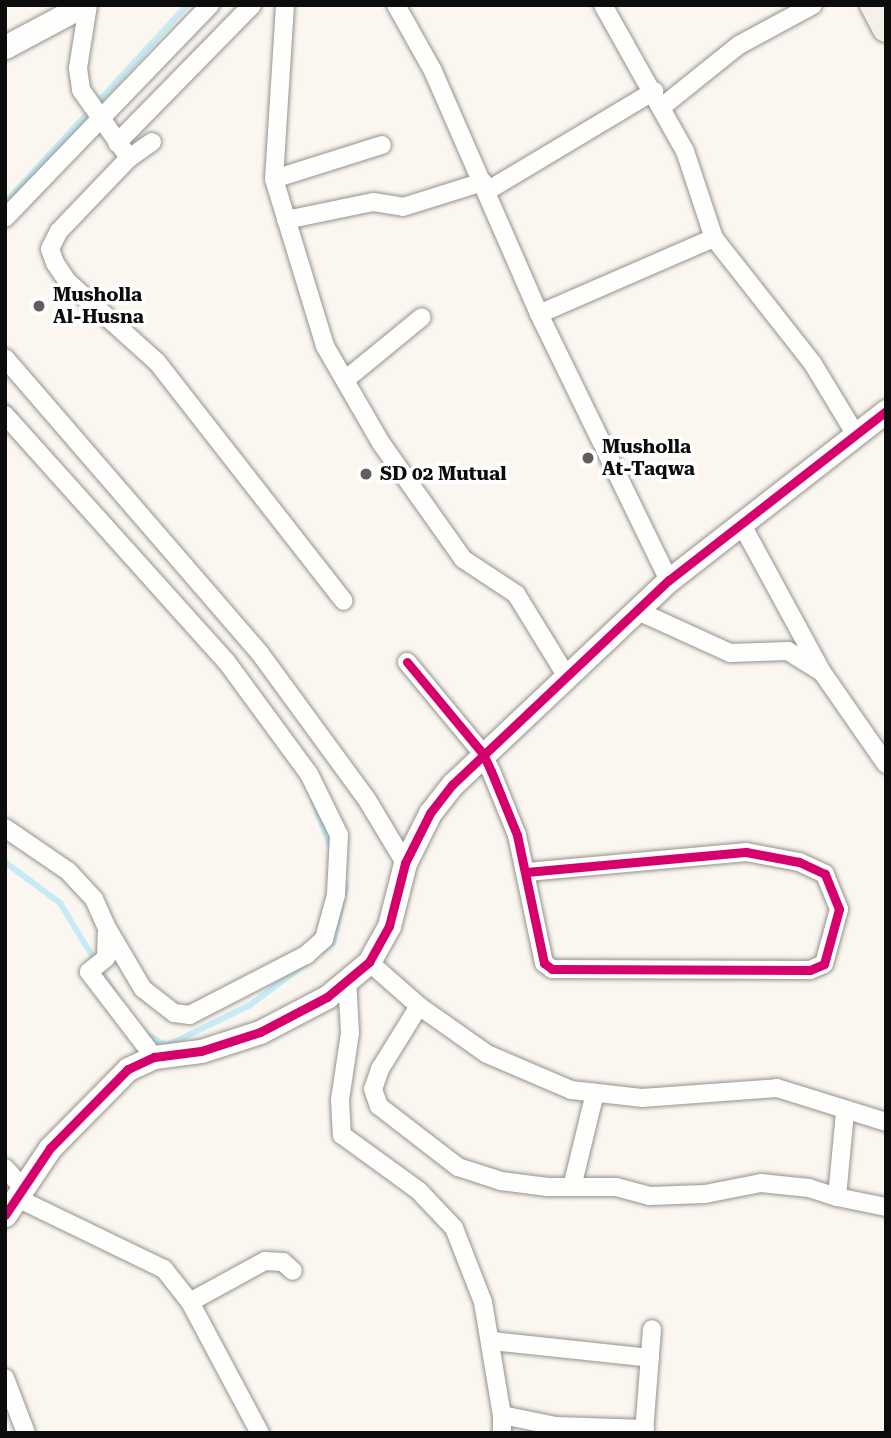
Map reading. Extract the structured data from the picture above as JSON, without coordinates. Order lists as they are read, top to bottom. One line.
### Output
{"places":["Musholla Al-Husna","Musholla At-Taqwa","SD 02 Mutual"]}
